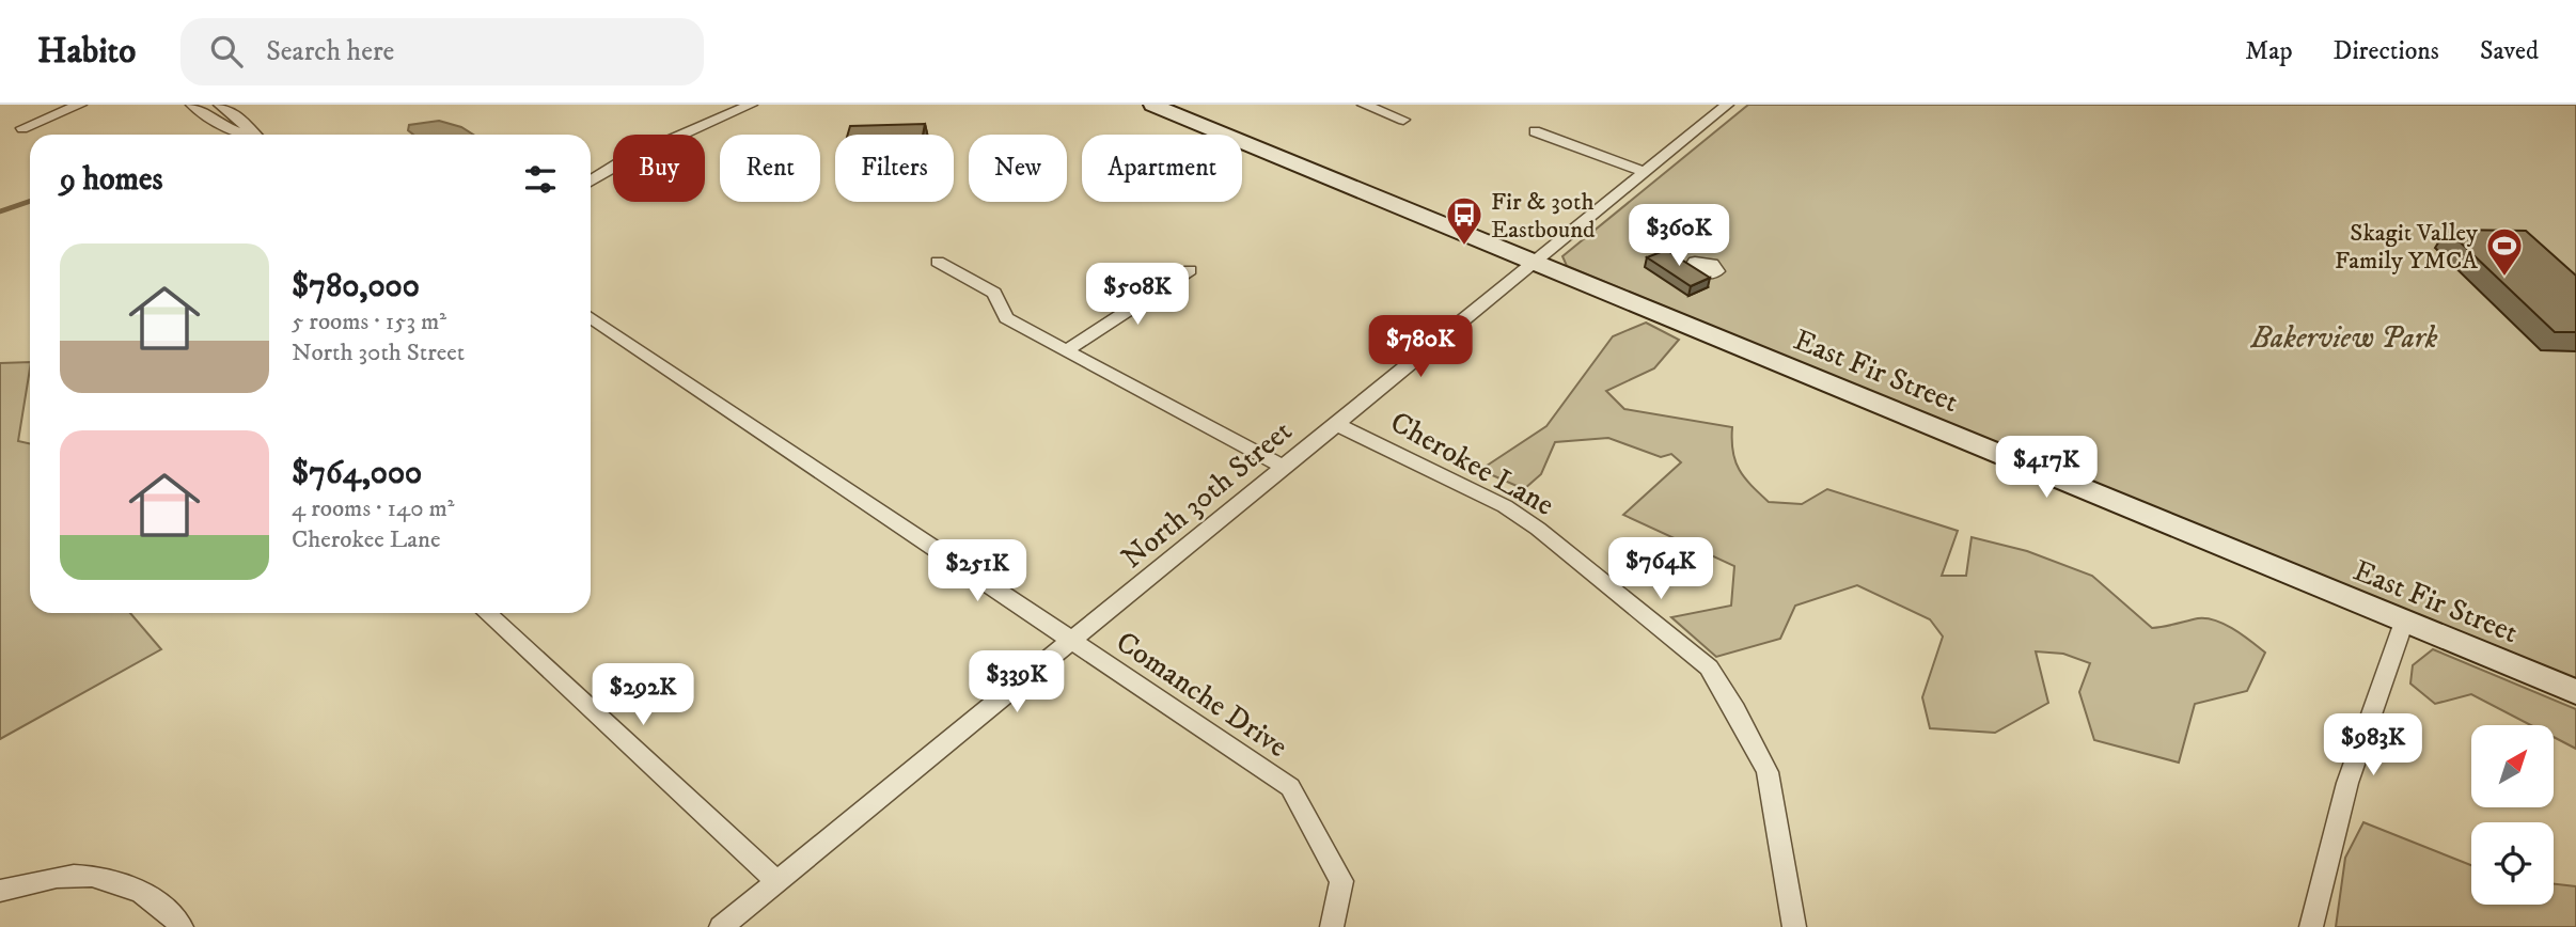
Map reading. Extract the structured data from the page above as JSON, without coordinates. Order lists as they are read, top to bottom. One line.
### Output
{"streets":{"street":["East Fir Street","Cherokee Lane","North 30th Street","Comanche Drive"]},"crossings":[["East Fir Street","North 30th Street"],["Cherokee Lane","North 30th Street"],["North 30th Street","Comanche Drive"]],"parks":["Bakerview Park"],"places":{"bus stop":["Fir & 30th Eastbound"],"sports":["Skagit Valley Family YMCA"]},"north":"top right","page":{"header":"Habito","search":"Search here","nav":["Map","Directions","Saved"],"chip":["Buy","Rent","Filters","New","Apartment"],"heading":"9 homes","price":["$360K","$508K","$780K","$417K","$764K","$251K","$339K","$292K","$983K"],"list":[{"name":"$780,000","note":"5 rooms · 153 m² · North 30th Street"},{"name":"$764,000","note":"4 rooms · 140 m² · Cherokee Lane"}]}}
